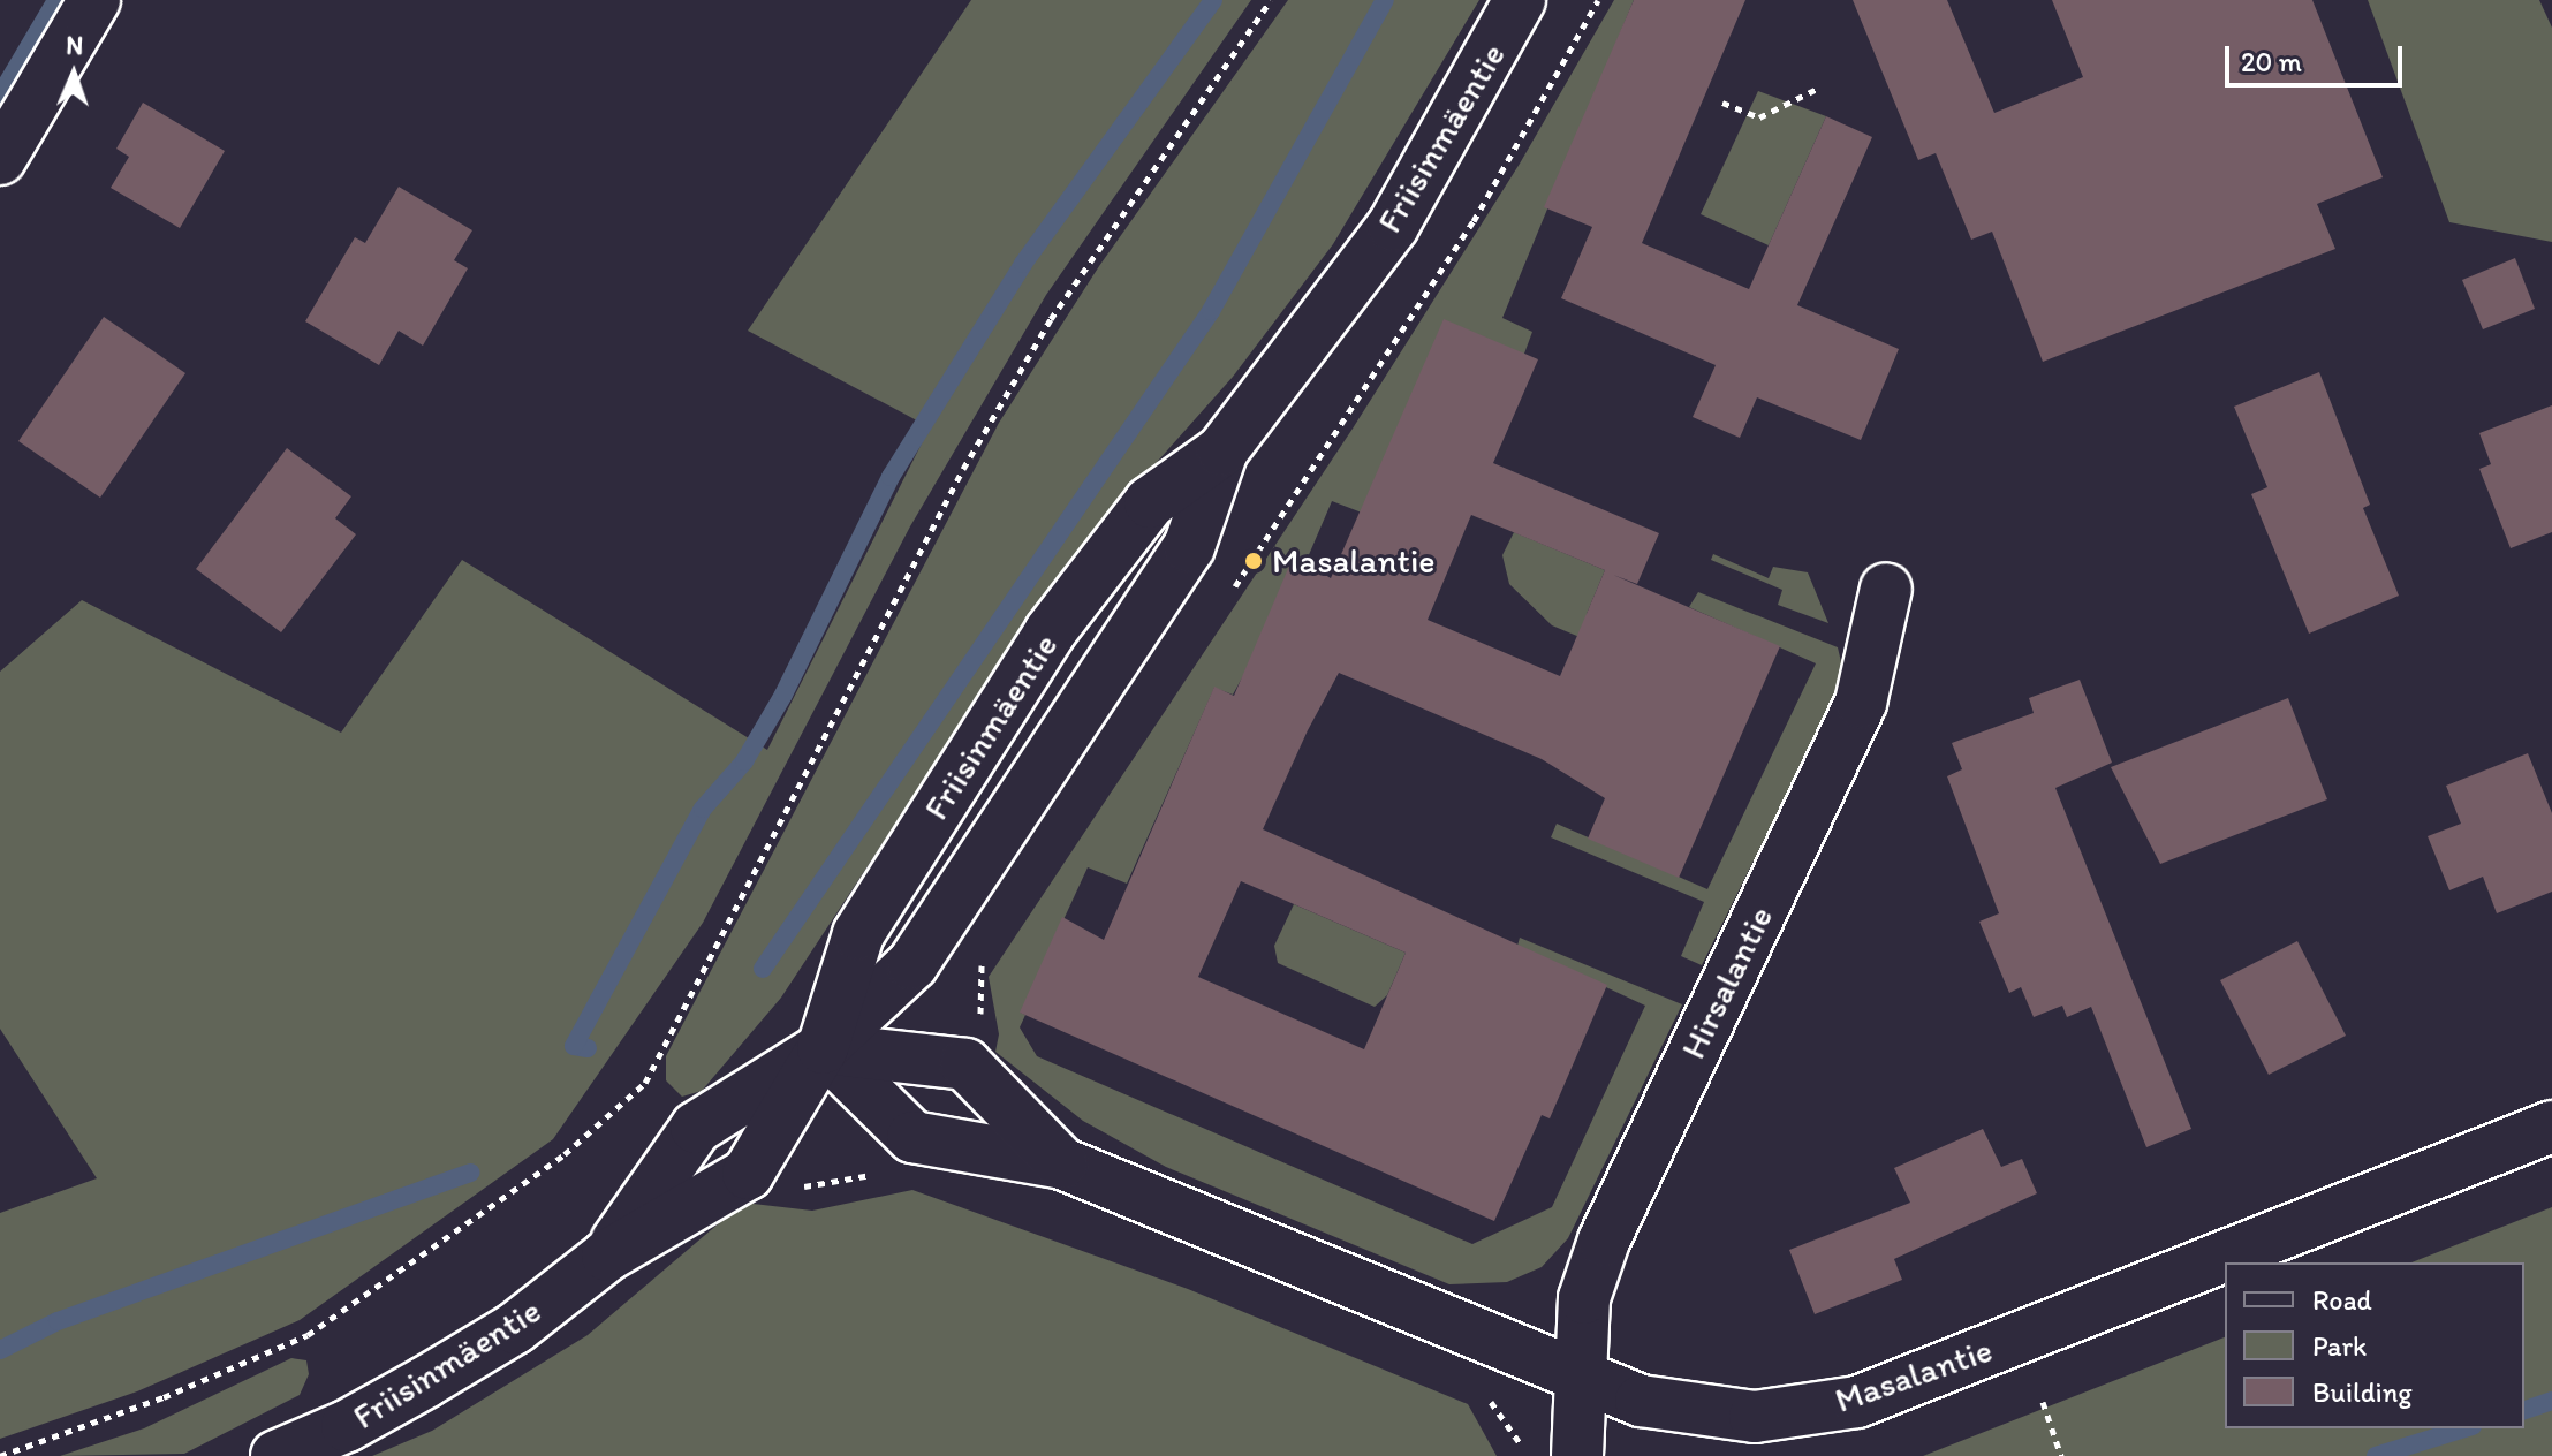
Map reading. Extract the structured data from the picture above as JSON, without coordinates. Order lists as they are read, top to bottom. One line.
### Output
{"streets":{"street":["Friisinmäentie","Hirsalantie","Masalantie"]},"crossings":[["Friisinmäentie","Masalantie"],["Hirsalantie","Masalantie"]],"places":["Masalantie"],"legend":["Road","Park","Building"],"scale_bar":"20 m","north":"top"}
